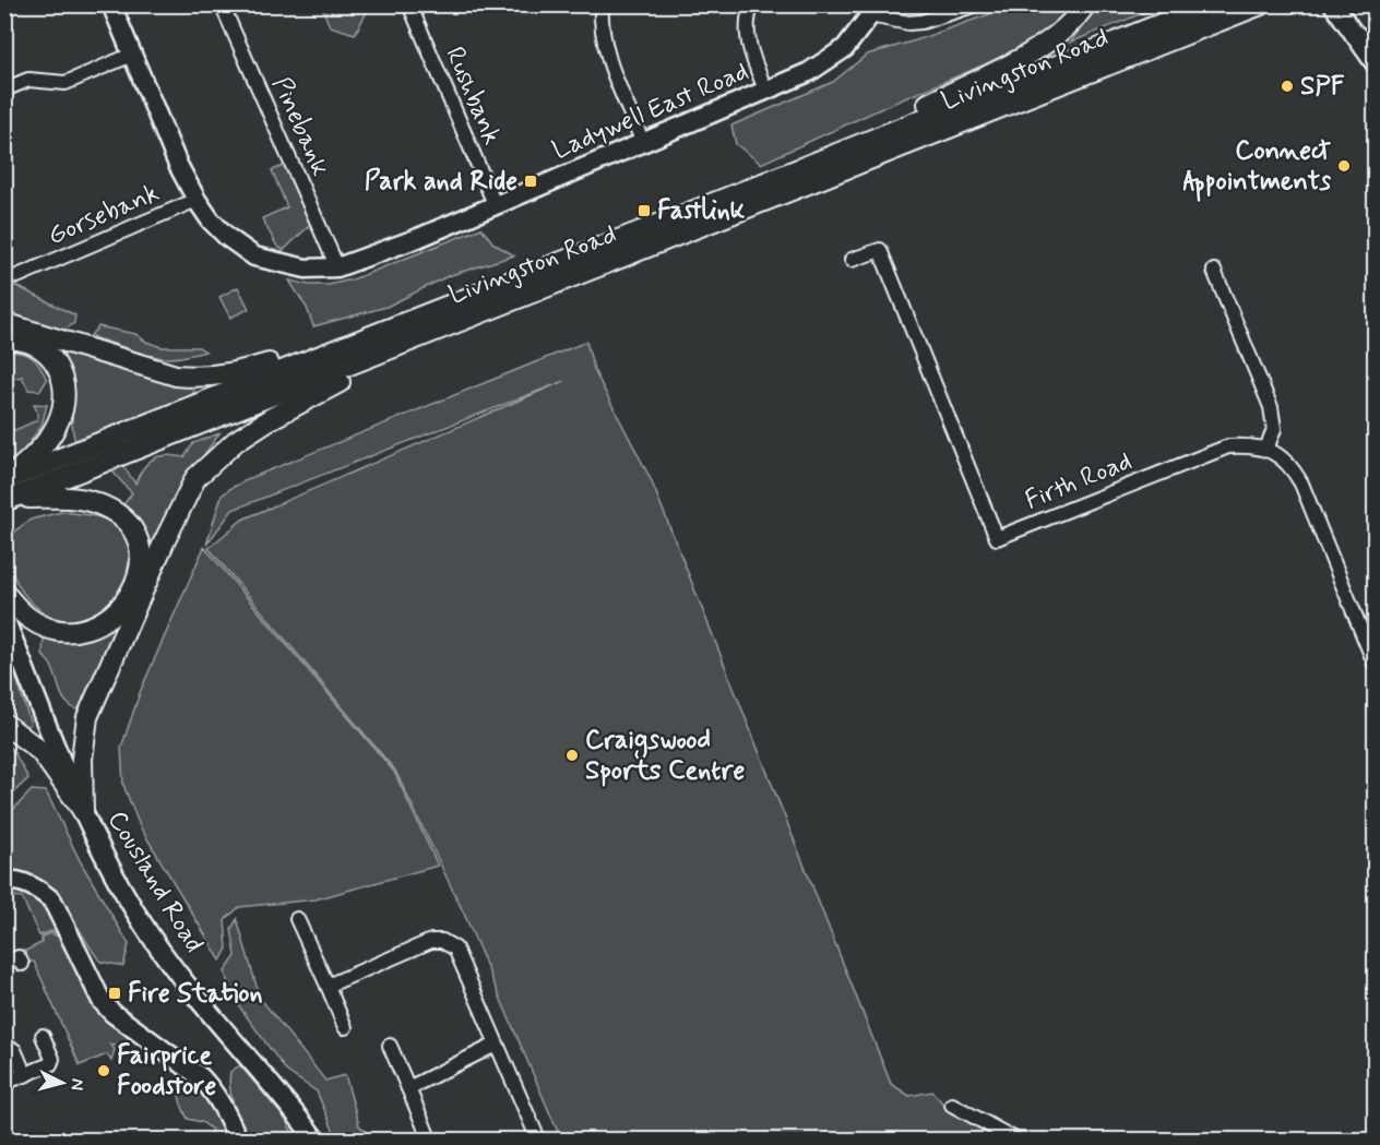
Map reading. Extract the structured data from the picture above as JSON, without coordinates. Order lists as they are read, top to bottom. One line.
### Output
{"streets":{"main road":["Livingston Road"],"street":["Rushbank","Ladywell East Road","Pinebank","Gorsebank","Firth Road","Cousland Road"]},"crossings":[["Rushbank","Ladywell East Road"],["Ladywell East Road","Pinebank"],["Ladywell East Road","Gorsebank"]],"places":{"other":["SPF","Connect Appointments","Craigswood Sports Centre","Fairprice Foodstore"],"transit":["Park and Ride","Fastlink","Fire Station"]},"north":"right"}
